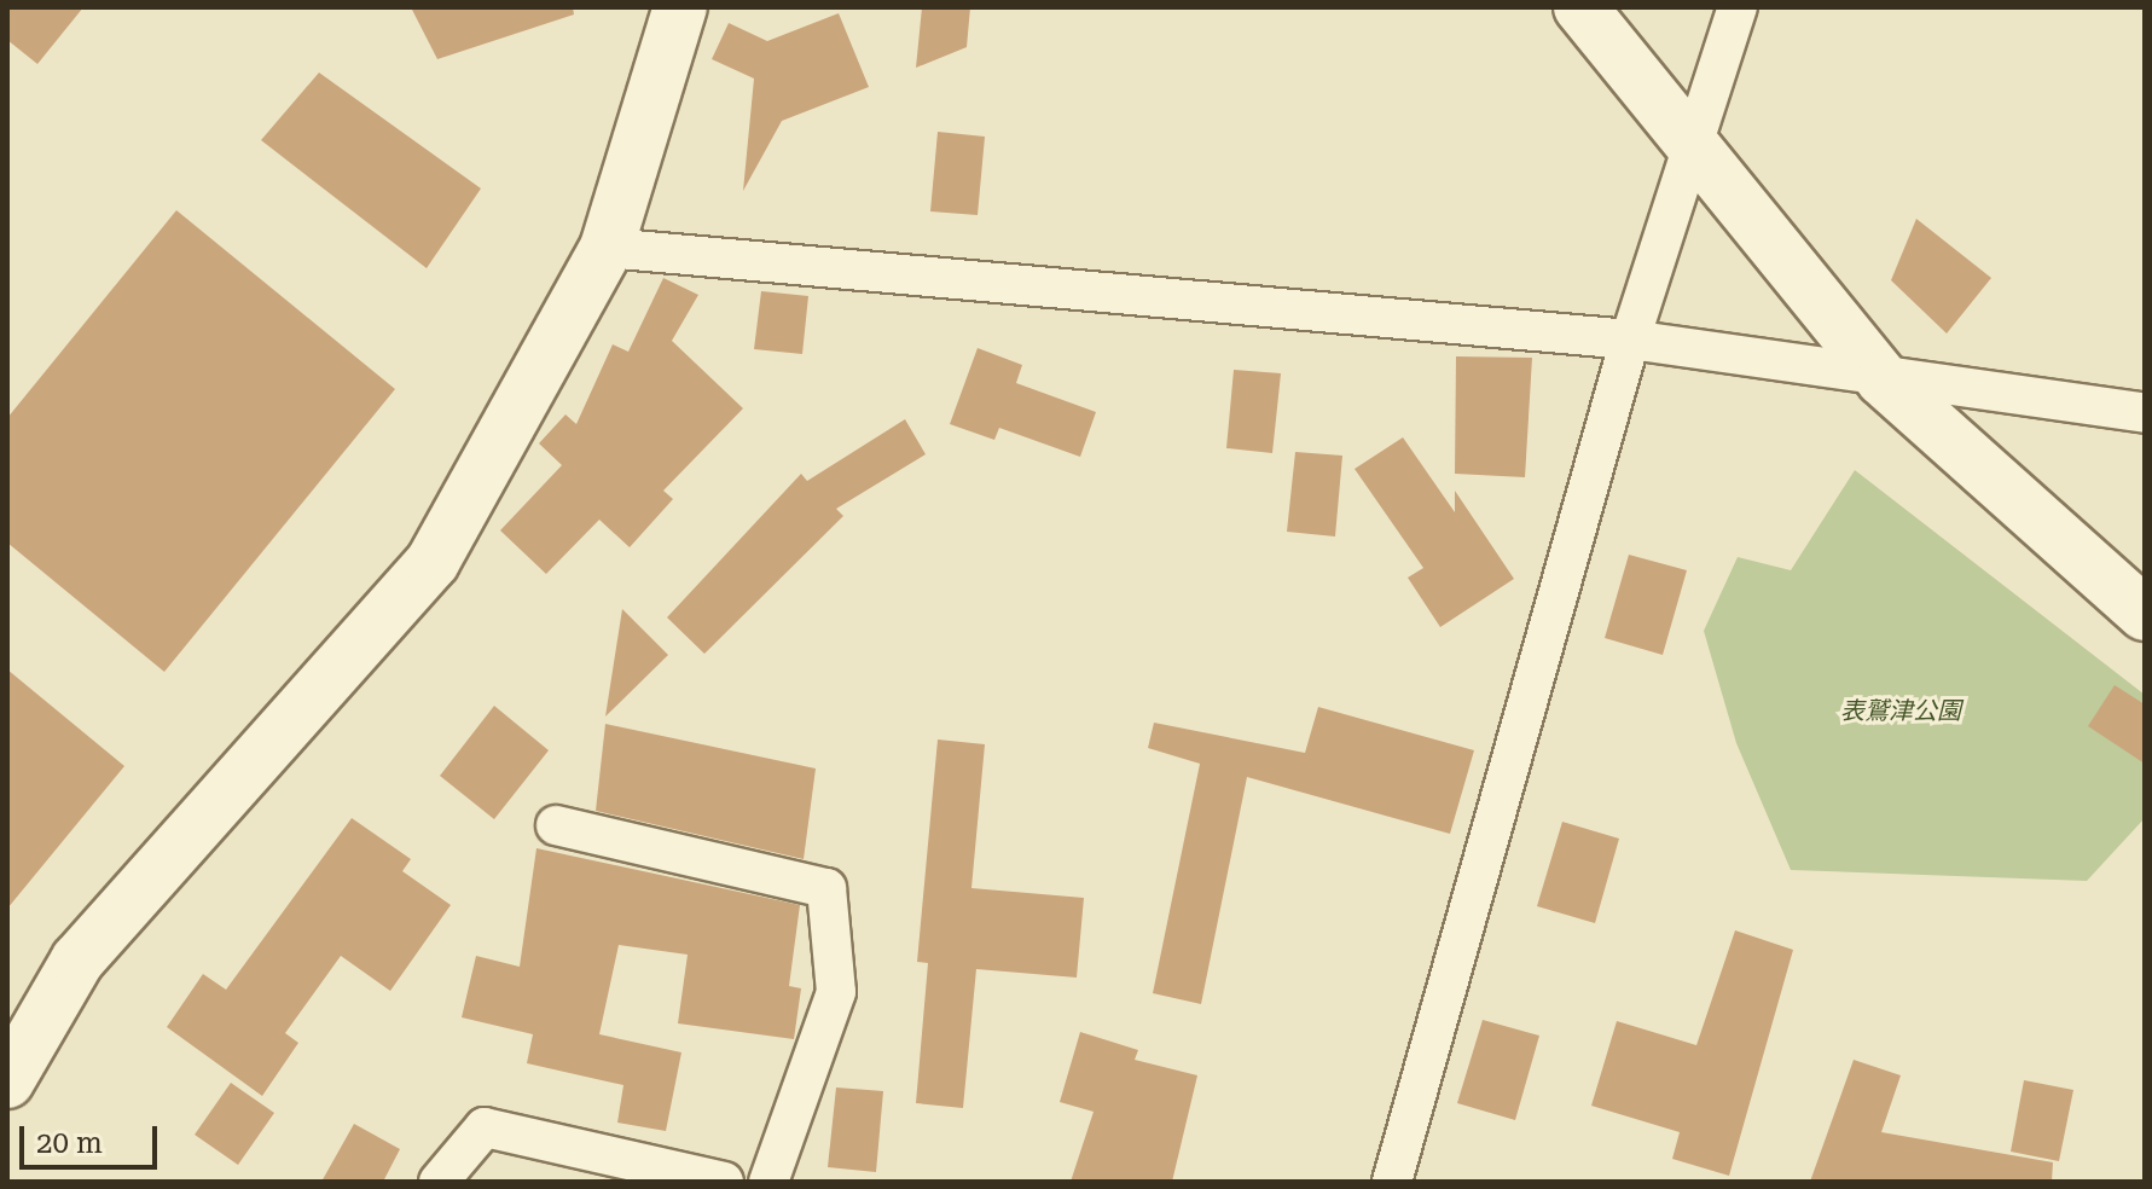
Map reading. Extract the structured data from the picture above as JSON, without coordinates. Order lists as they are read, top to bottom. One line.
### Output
{"parks":["表鷲津公園"],"scale_bar":"20 m"}
